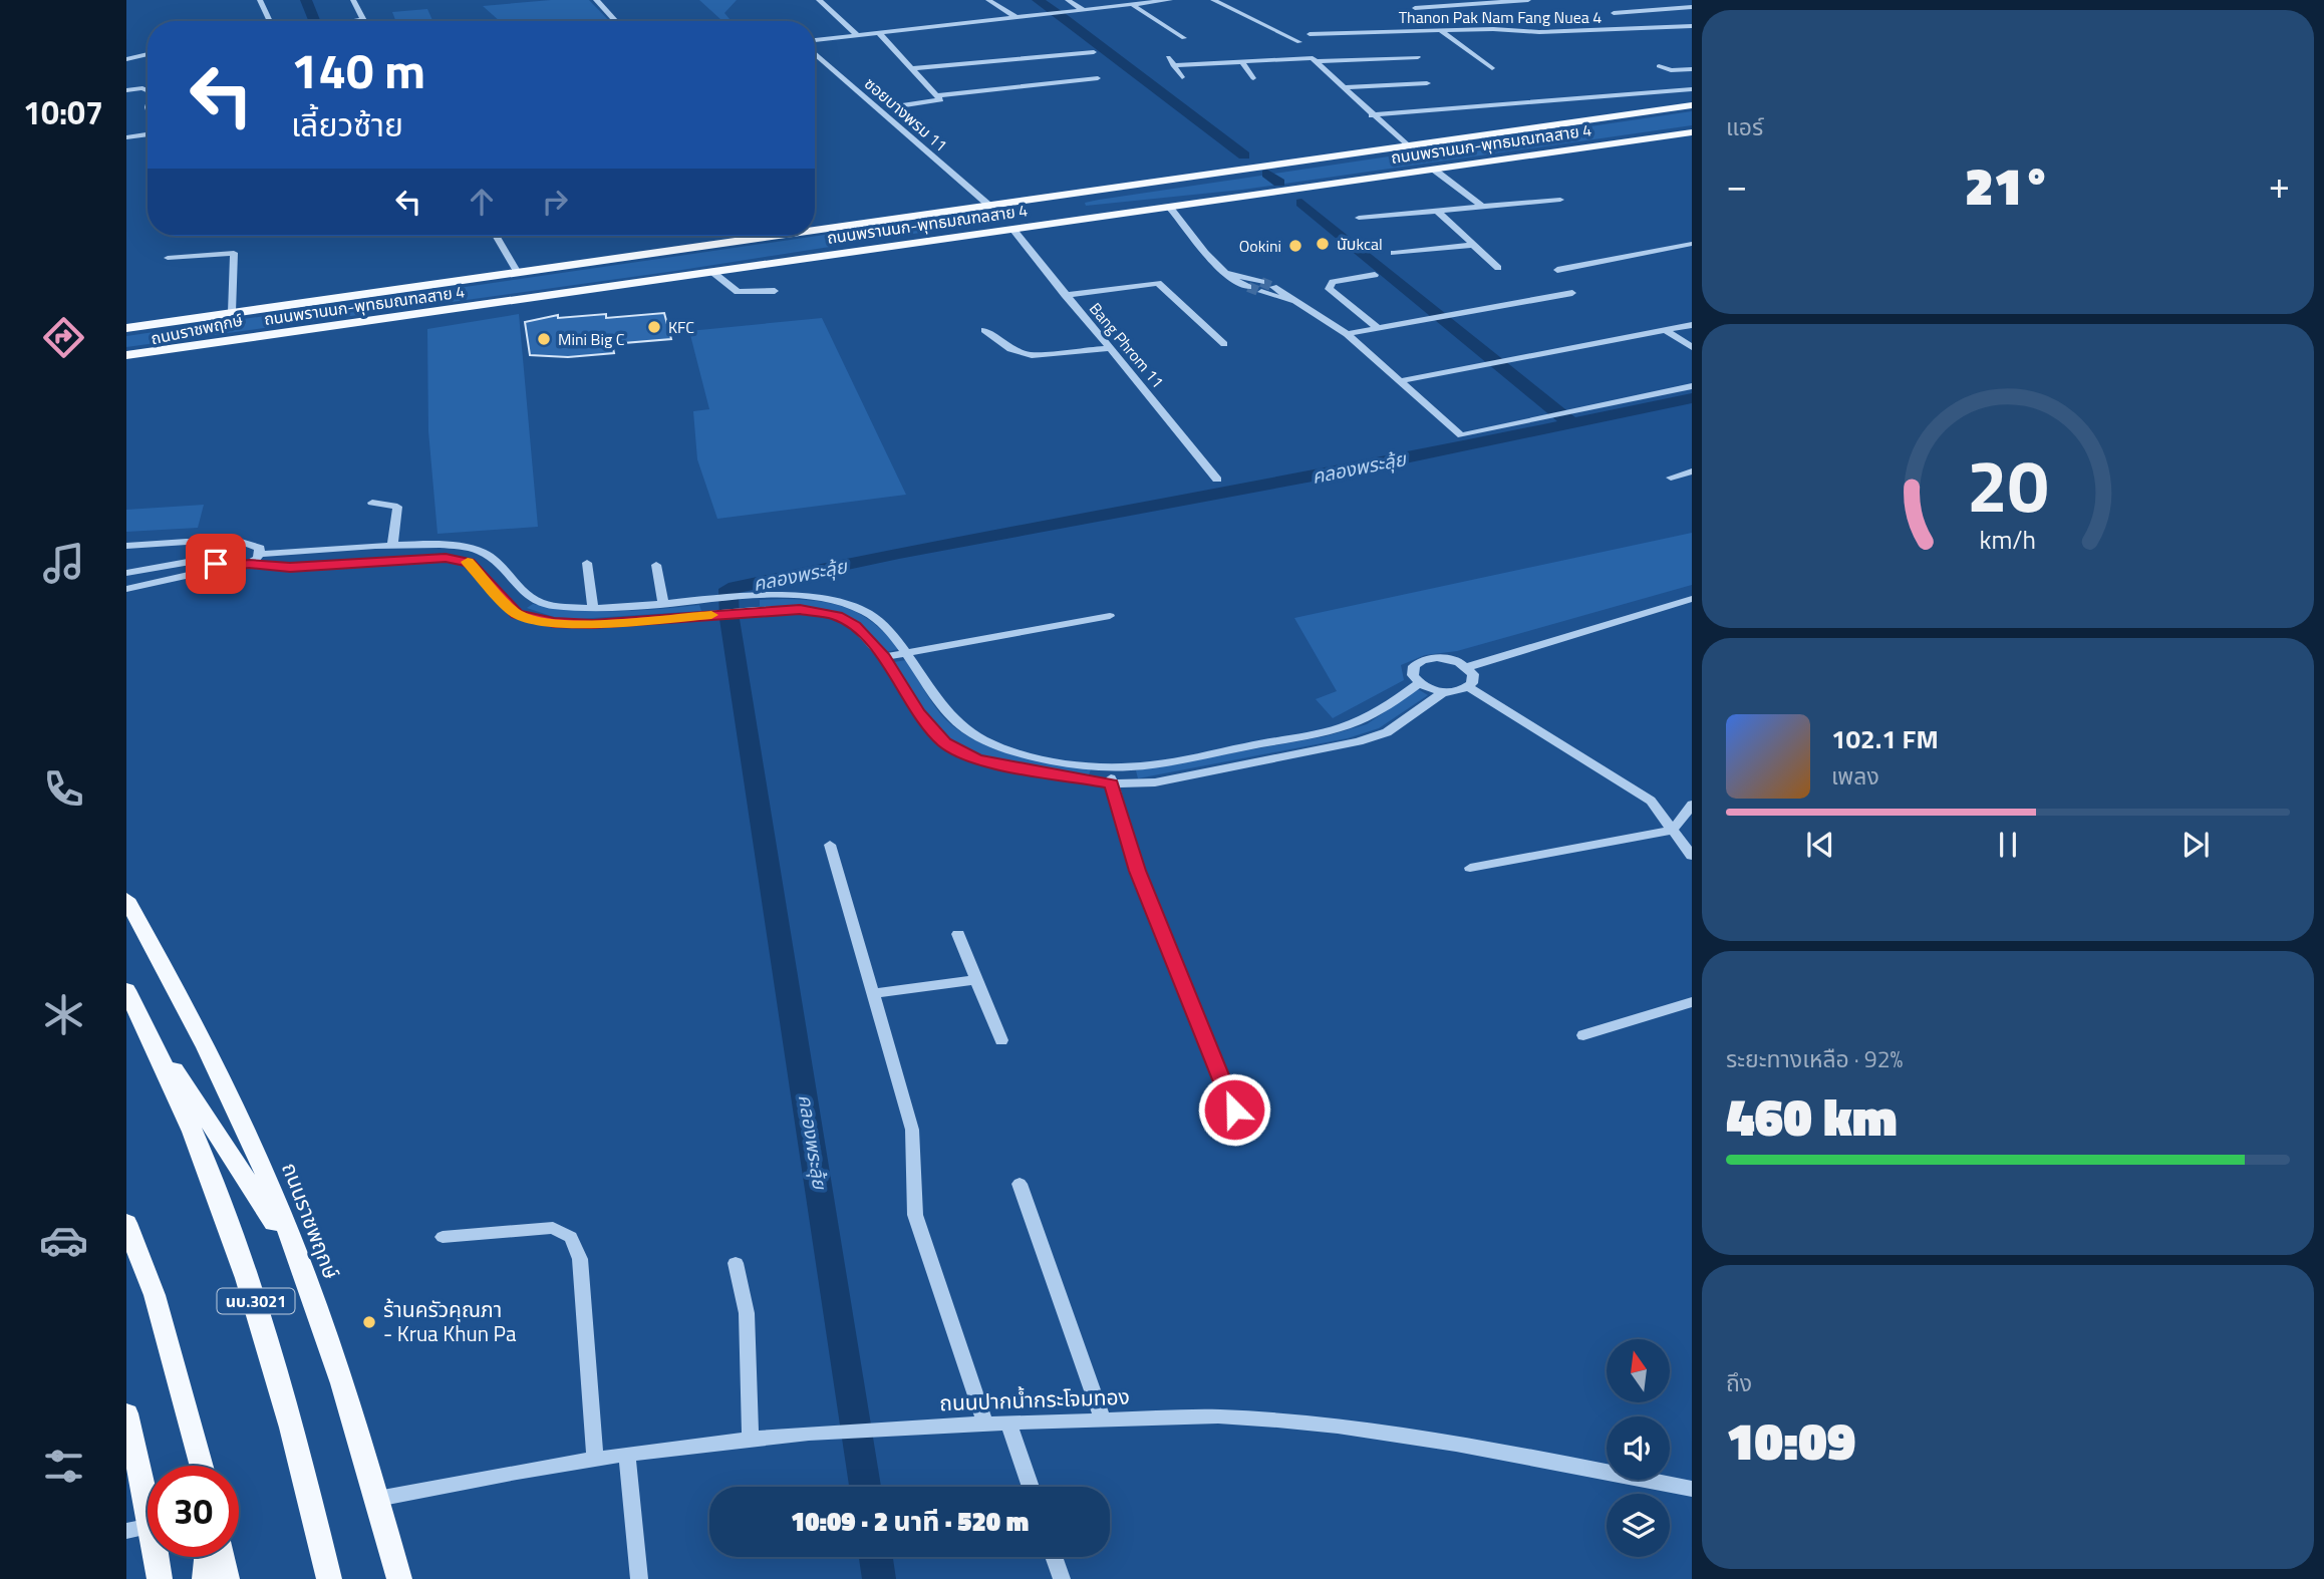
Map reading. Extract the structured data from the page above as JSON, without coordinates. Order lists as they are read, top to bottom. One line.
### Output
{"streets":{"main road":["ถนนพรานนก-พุทธมณฑลสาย 4","ถนนราชพฤกษ์","นบ.3021"],"street":["Thanon Pak Nam Fang Nuea 4","ซอยบางพรม 11","Bang Phrom 11","ถนนปากน้ำกระโจมทอง"]},"crossings":[["ซอยบางพรม 11","ถนนพรานนก-พุทธมณฑลสาย 4"],["ถนนพรานนก-พุทธมณฑลสาย 4","ถนนราชพฤกษ์"],["ถนนพรานนก-พุทธมณฑลสาย 4","Bang Phrom 11"],["ถนนราชพฤกษ์","ถนนปากน้ำกระโจมทอง"]],"water":["คลองพระลุ้ย"],"places":["นับkcal","Ookini","KFC","Mini Big C","ร้านครัวคุณภา - Krua Khun Pa"],"north":"top","page":{"tabs":"10:07","tile":["แอร์",["ระยะทางเหลือ · 92%","460 km"],["ถึง","10:09"]],"turn":["140 m","เลี้ยวซ้าย"],"heat":["−","21°","+"],"song":["102.1 FM","เพลง"],"limit":"30","trip":"10:09 · 2 นาที · 520 m","gauge":["20","km/h"]}}
